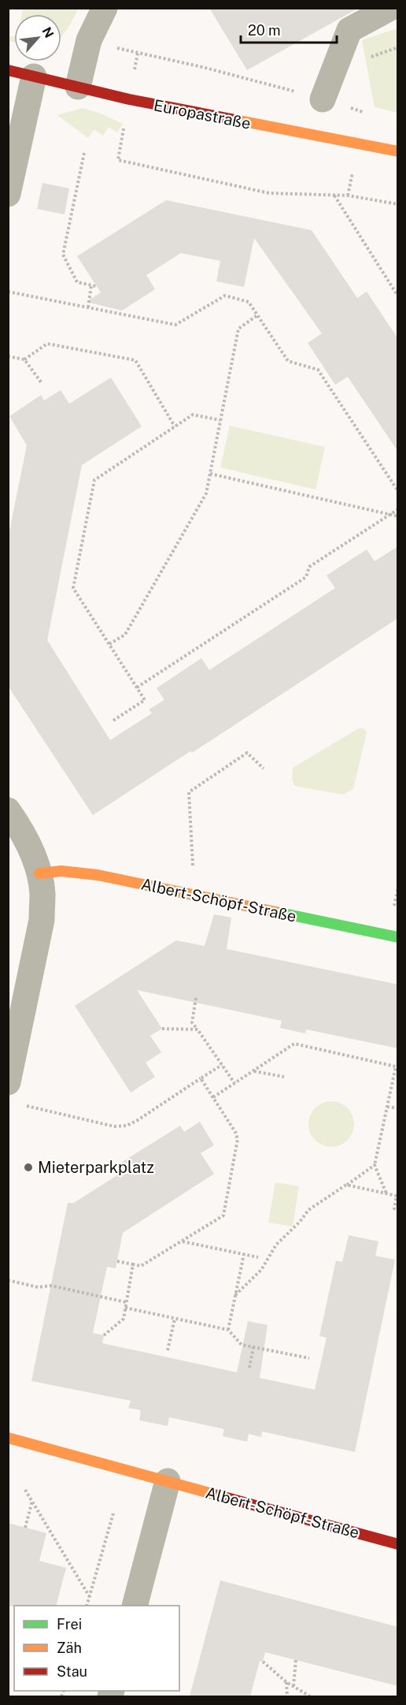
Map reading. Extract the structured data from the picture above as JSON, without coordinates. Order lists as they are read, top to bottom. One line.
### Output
{"streets":{"street":["Europastraße","Albert-Schöpf-Straße"]},"places":["Mieterparkplatz"],"legend":["Frei","Zäh","Stau"],"scale_bar":"20 m","north":"top right"}
